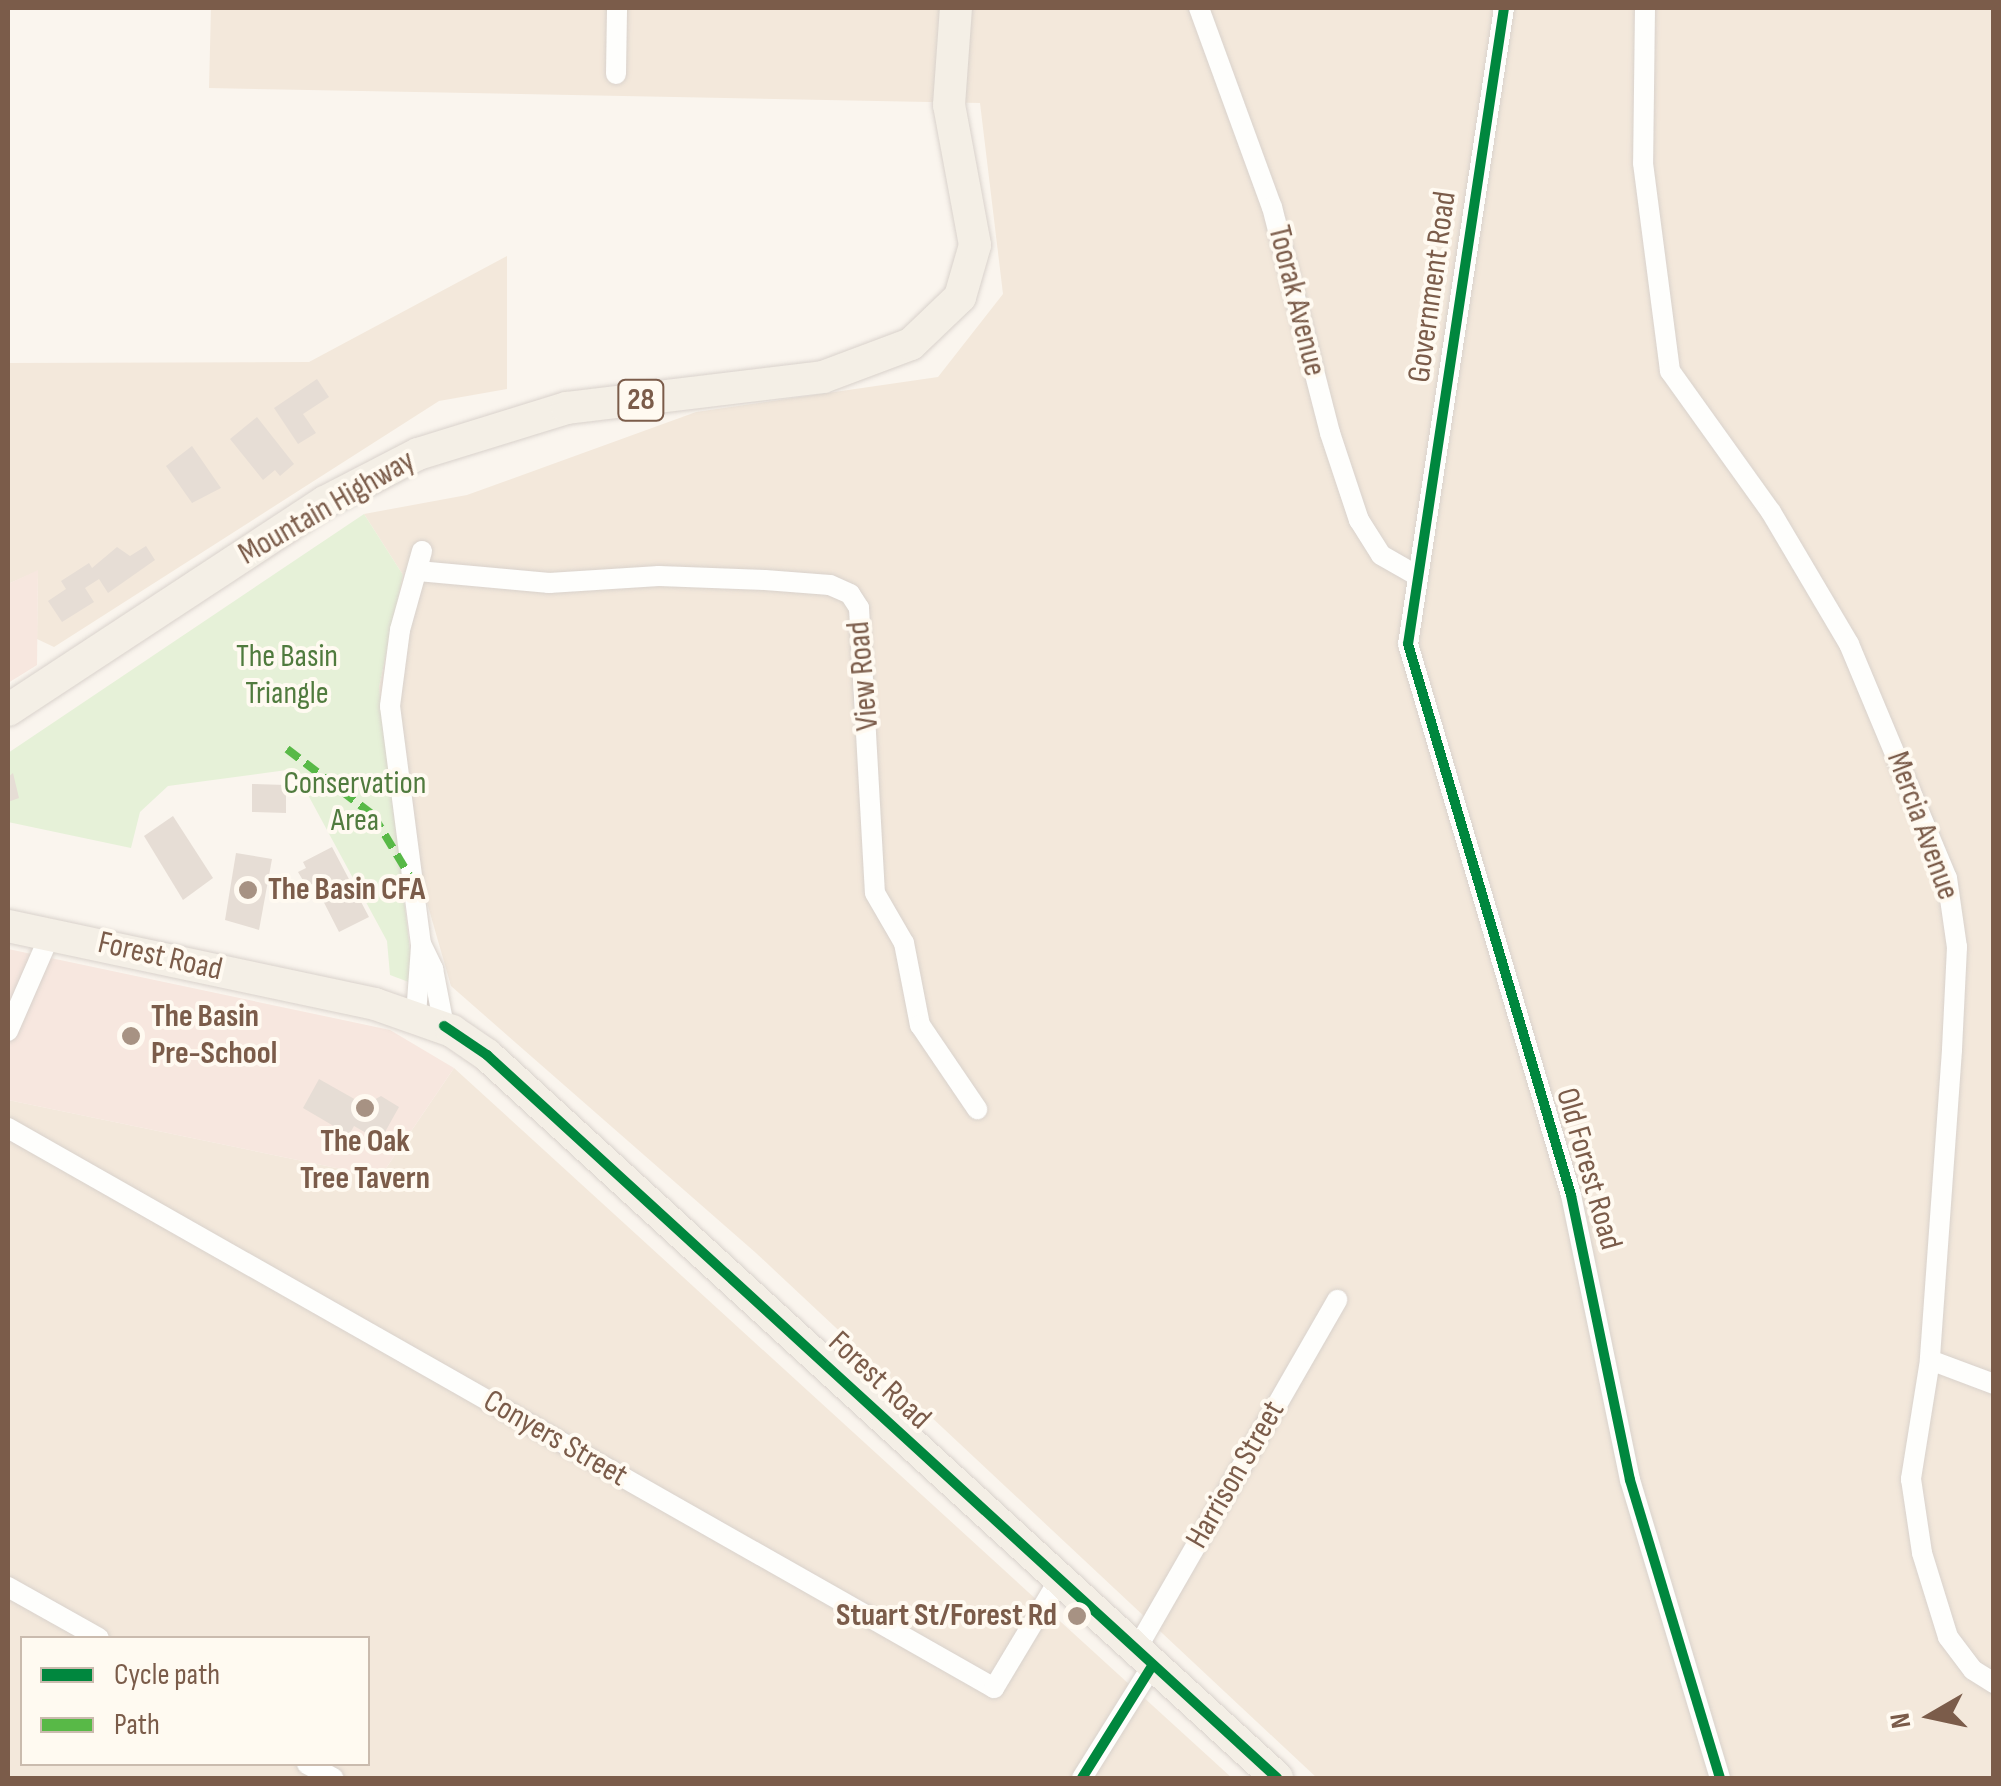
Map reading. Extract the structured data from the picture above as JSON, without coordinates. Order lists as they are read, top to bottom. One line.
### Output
{"streets":{"main road":["28","Mountain Highway","Forest Road"],"street":["Government Road","Toorak Avenue","View Road","Mercia Avenue","Old Forest Road","Conyers Street","Harrison Street"]},"crossings":[["Government Road","Toorak Avenue"],["Government Road","Old Forest Road"],["Toorak Avenue","Old Forest Road"],["Forest Road","Conyers Street"],["Forest Road","Harrison Street"]],"parks":["The Basin Triangle","Conservation Area"],"places":["The Basin CFA","The Basin Pre-School","The Oak Tree Tavern","Stuart St/Forest Rd"],"legend":["Cycle path","Path"],"north":"left"}
